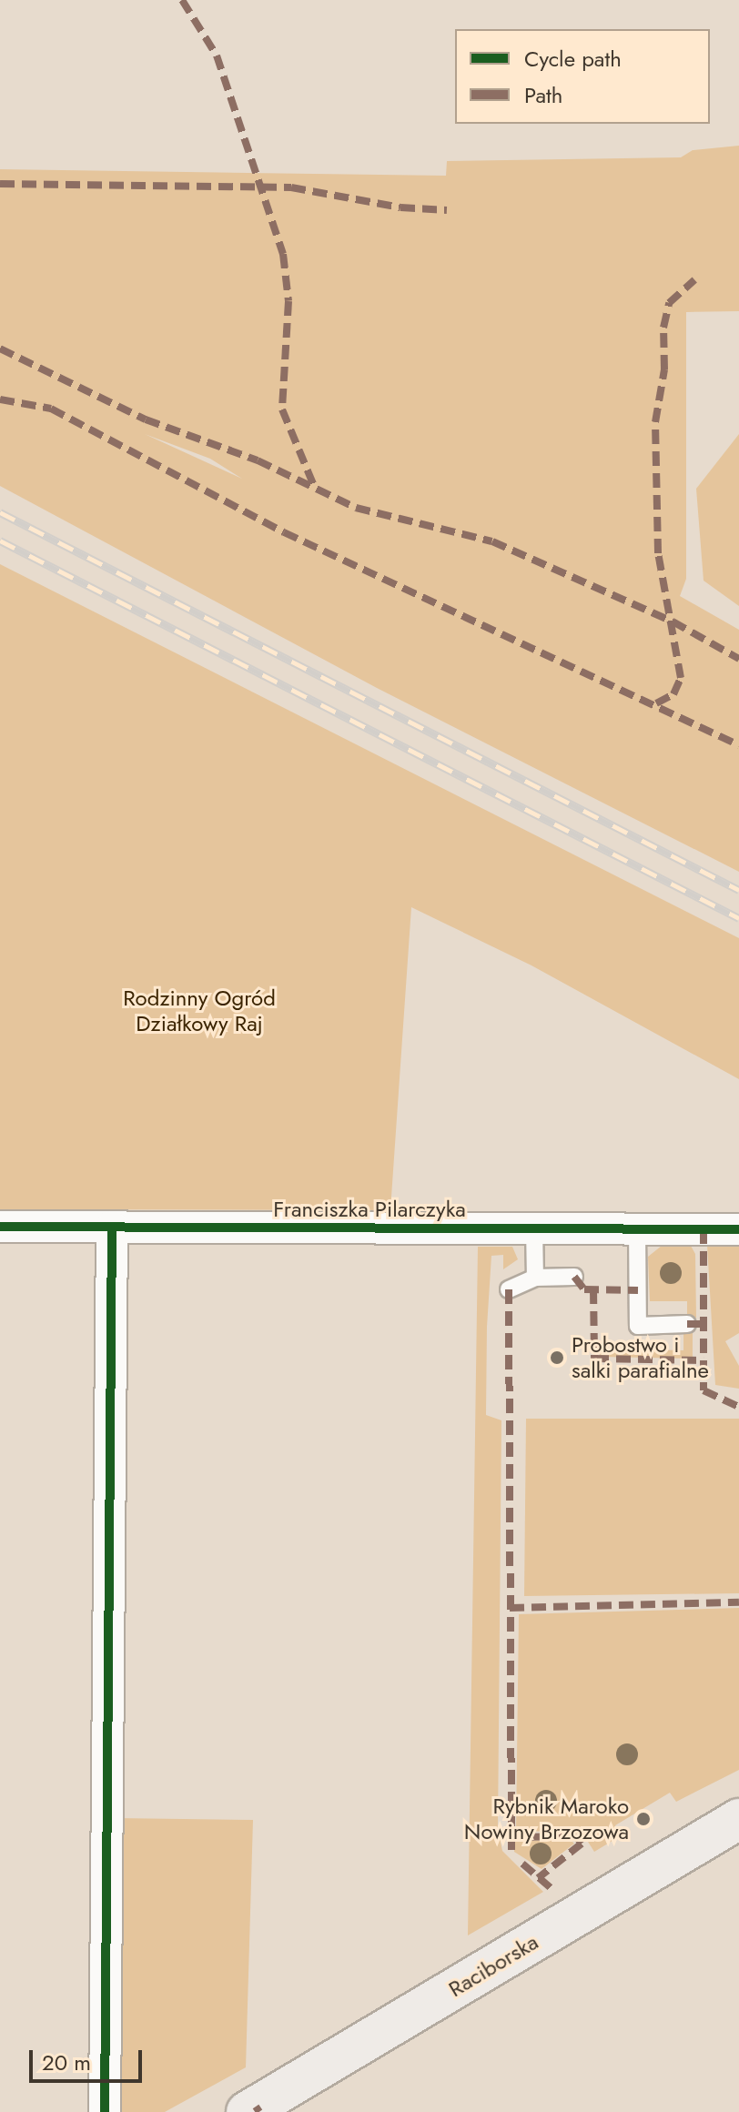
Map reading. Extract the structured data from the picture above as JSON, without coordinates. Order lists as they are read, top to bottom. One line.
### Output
{"streets":{"main road":["Raciborska"],"street":["Franciszka Pilarczyka"]},"parks":["Rodzinny Ogród Działkowy Raj"],"places":["Probostwo i salki parafialne","Rybnik Maroko Nowiny Brzozowa"],"legend":["Cycle path","Path"],"scale_bar":"20 m"}
